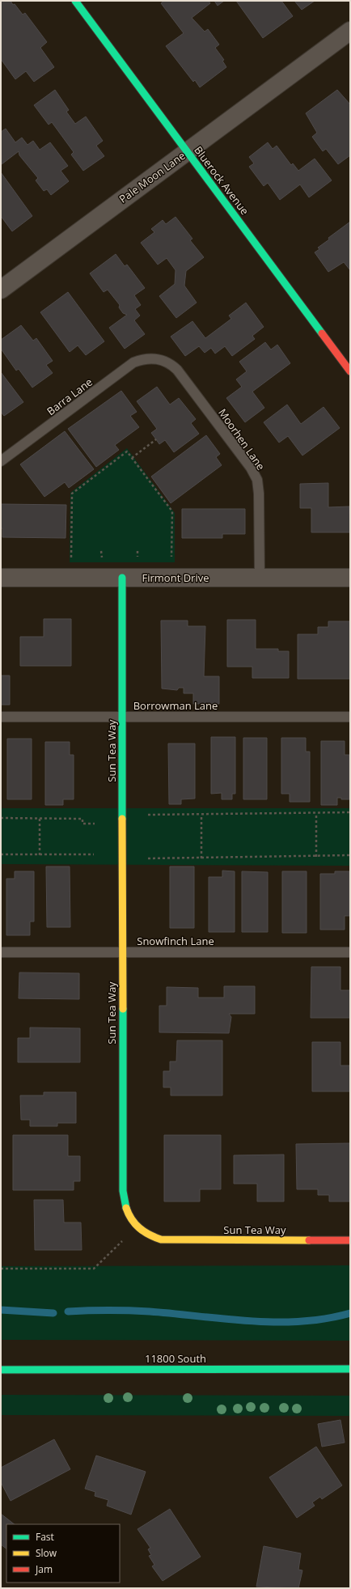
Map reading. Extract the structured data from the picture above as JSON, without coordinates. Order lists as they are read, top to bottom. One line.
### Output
{"streets":{"street":["Pale Moon Lane","Bluerock Avenue","Firmont Drive","Sun Tea Way","11800 South"],"lane":["Barra Lane","Moorhen Lane","Borrowman Lane","Snowfinch Lane"]},"crossings":[["Pale Moon Lane","Bluerock Avenue"],["Barra Lane","Moorhen Lane"],["Moorhen Lane","Firmont Drive"],["Firmont Drive","Sun Tea Way"],["Borrowman Lane","Sun Tea Way"],["Sun Tea Way","Snowfinch Lane"]],"legend":["Fast","Slow","Jam"]}
